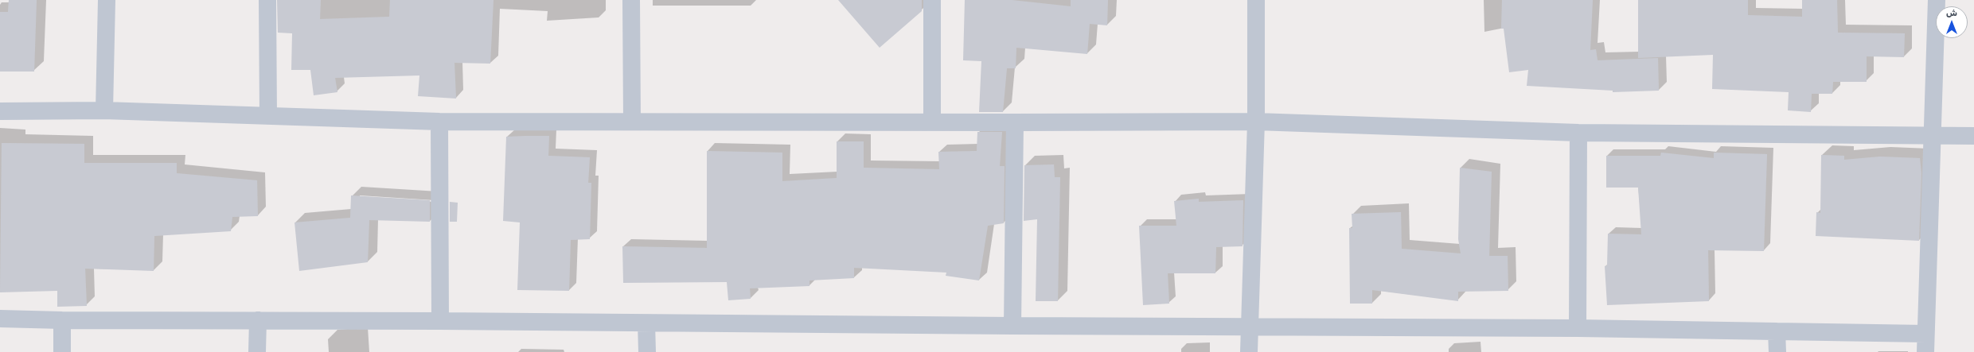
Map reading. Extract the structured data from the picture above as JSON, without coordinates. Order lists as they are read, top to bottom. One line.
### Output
{"north":"top"}
